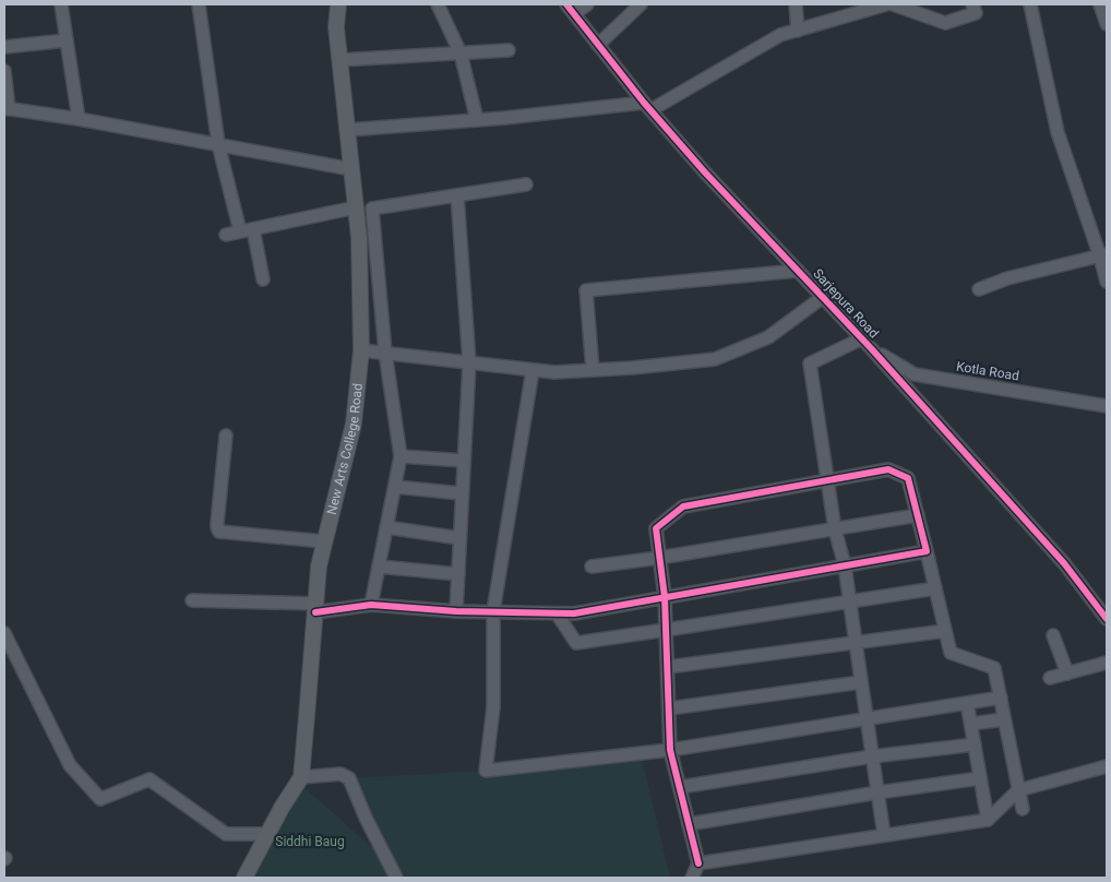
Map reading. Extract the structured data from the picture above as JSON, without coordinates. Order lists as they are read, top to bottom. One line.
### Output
{"streets":{"main road":["New Arts College Road"],"street":["Sarjepura Road","Kotla Road"]},"crossings":[["Sarjepura Road","Kotla Road"]],"parks":["Siddhi Baug"]}
